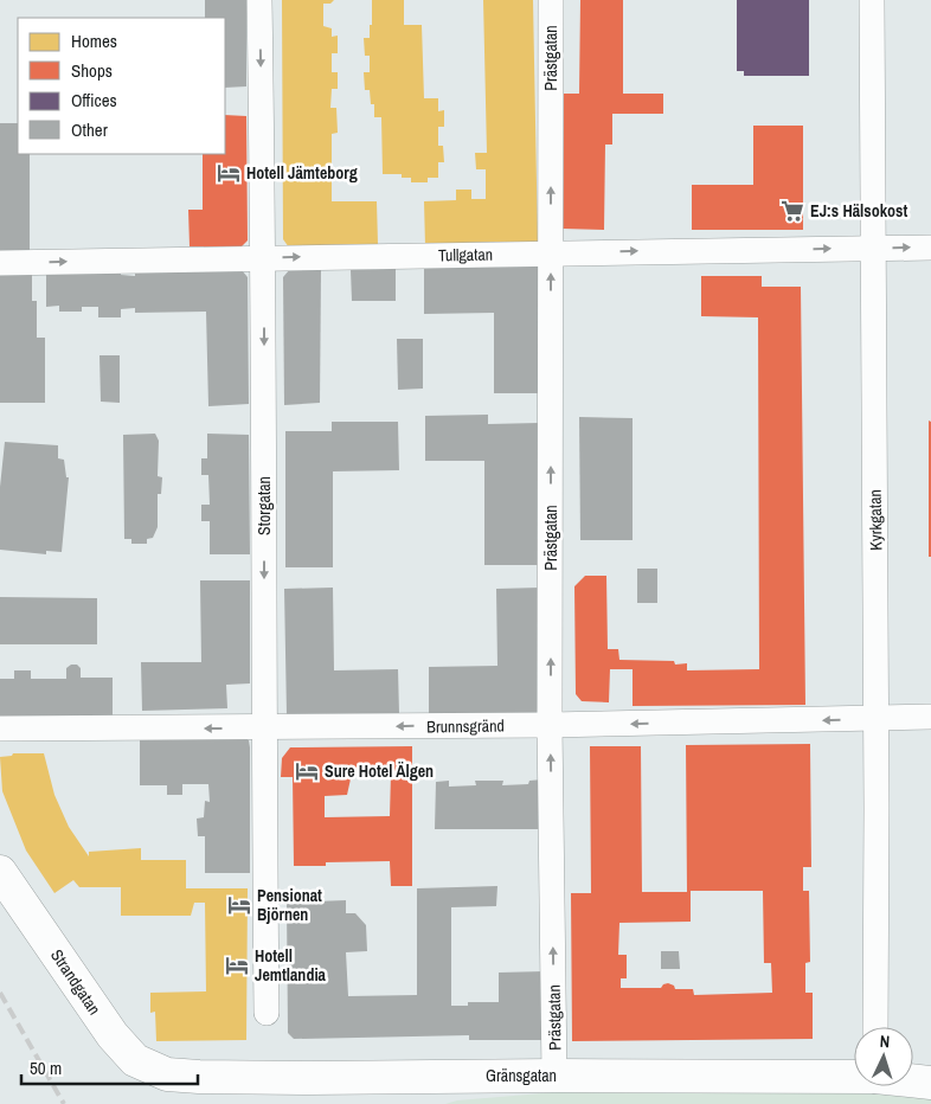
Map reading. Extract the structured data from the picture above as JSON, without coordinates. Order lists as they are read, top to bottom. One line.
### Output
{"streets":{"main road":["Strandgatan","Gränsgatan"],"street":["Prästgatan","Tullgatan","Storgatan","Kyrkgatan","Brunnsgränd"]},"crossings":[["Prästgatan","Tullgatan"],["Prästgatan","Brunnsgränd"],["Prästgatan","Gränsgatan"],["Tullgatan","Storgatan"],["Tullgatan","Kyrkgatan"],["Storgatan","Brunnsgränd"],["Kyrkgatan","Brunnsgränd"],["Strandgatan","Gränsgatan"]],"one_way":["Prästgatan","Tullgatan","Storgatan","Brunnsgränd"],"places":{"hotel":["Hotell Jämteborg","Sure Hotel Älgen","Pensionat Björnen","Hotell Jemtlandia"],"supermarket":["EJ:s Hälsokost"]},"legend":["Homes","Shops","Offices","Other"],"scale_bar":"50 m","north":"top"}
